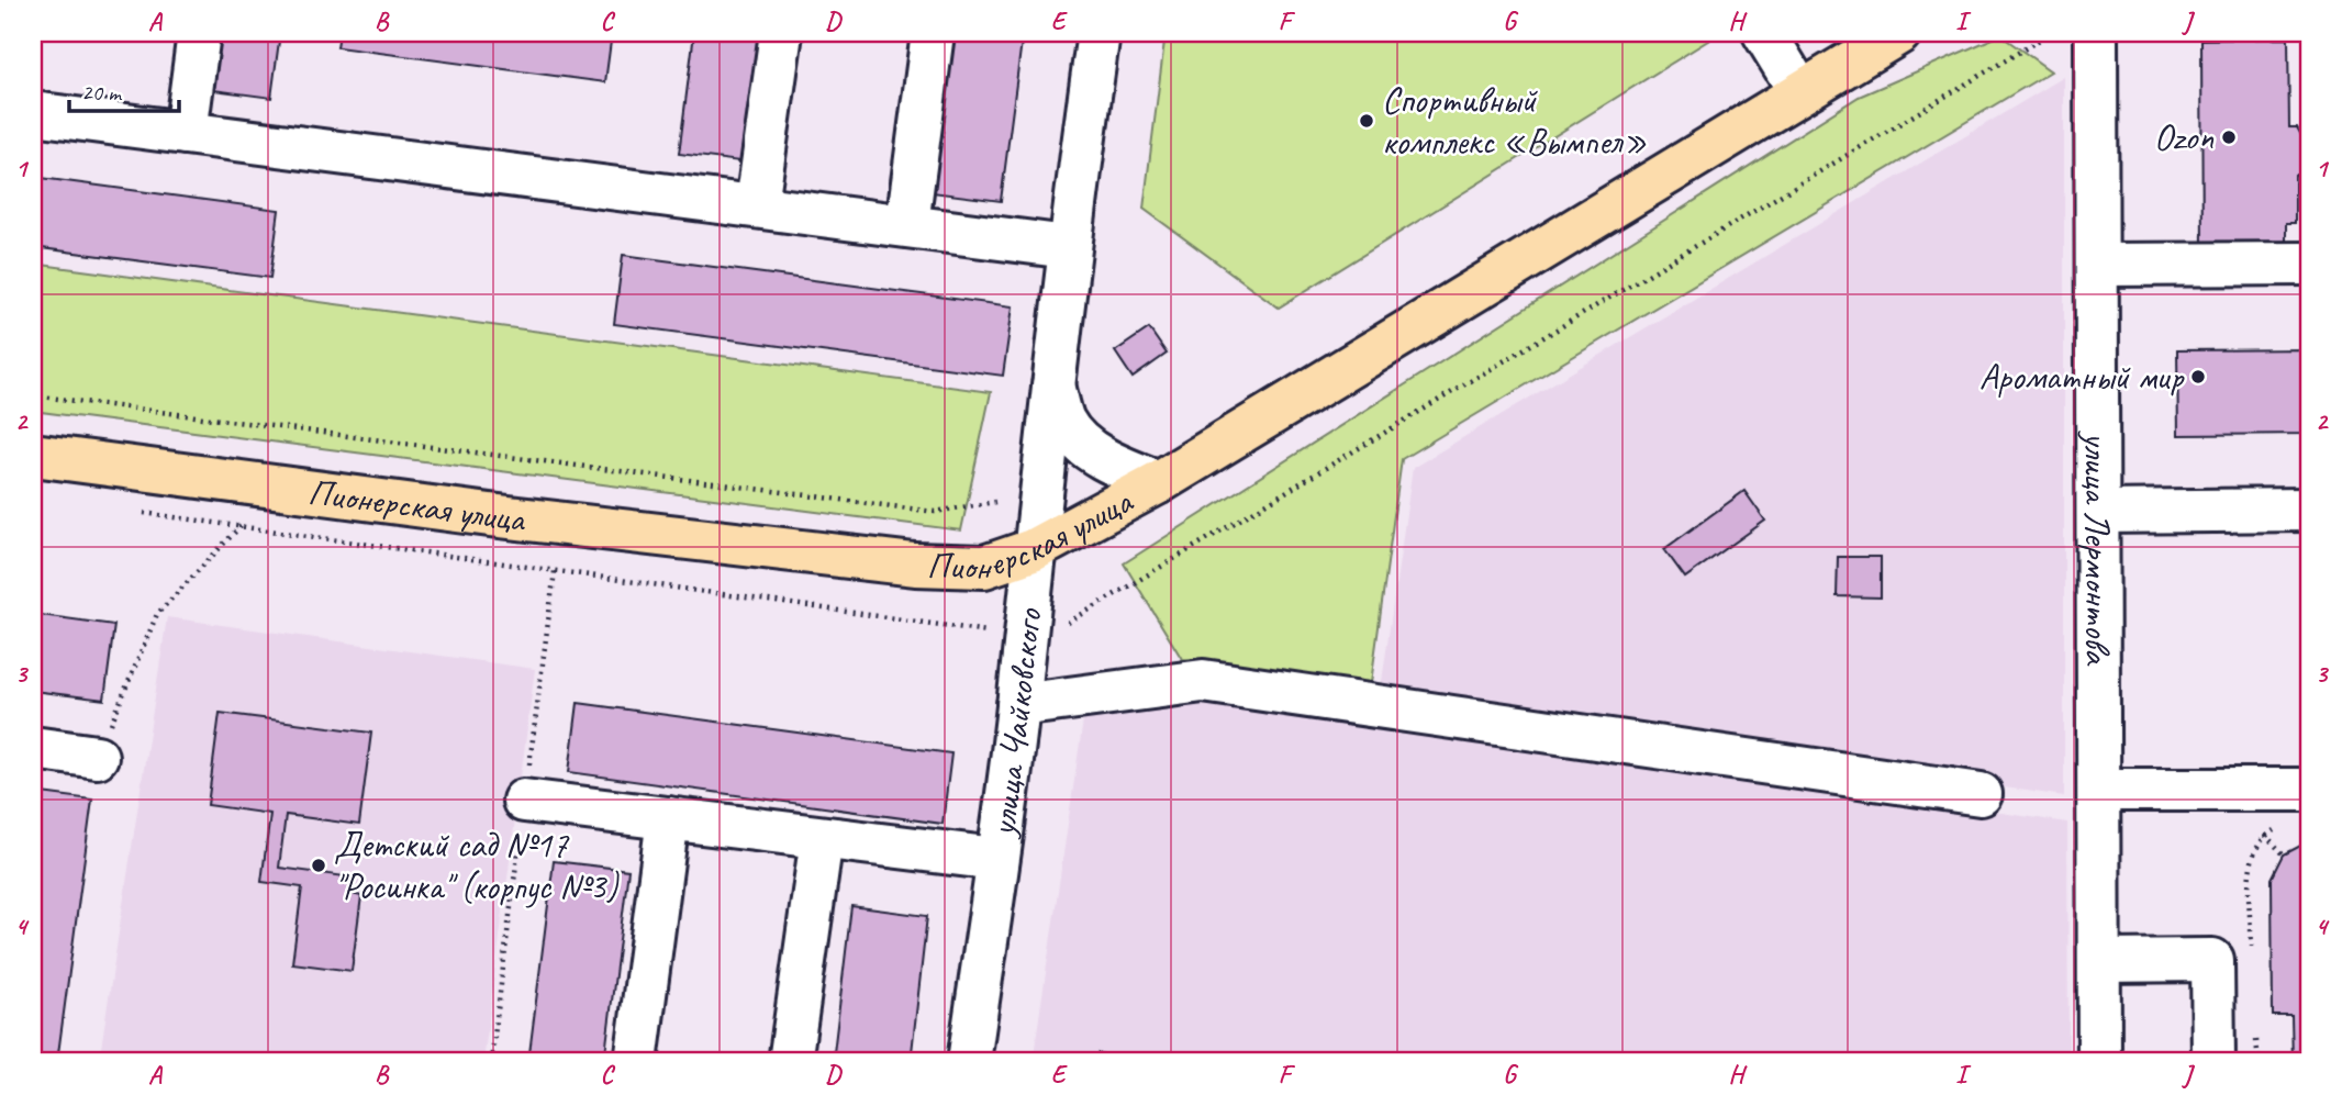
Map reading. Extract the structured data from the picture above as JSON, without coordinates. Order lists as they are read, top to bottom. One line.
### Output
{"streets":{"main road":["Пионерская улица"],"street":["улица Лермонтова","улица Чайковского"]},"crossings":[["Пионерская улица","улица Чайковского"]],"places":["Спортивный комплекс «Вымпел»","Ozon","Ароматный мир","Детский сад №17 \"Росинка\" (корпус №3)"],"scale_bar":"20 m","grid":{"columns":["A","B","C","D","E","F","G","H","I","J"],"rows":["1","2","3","4"]}}
